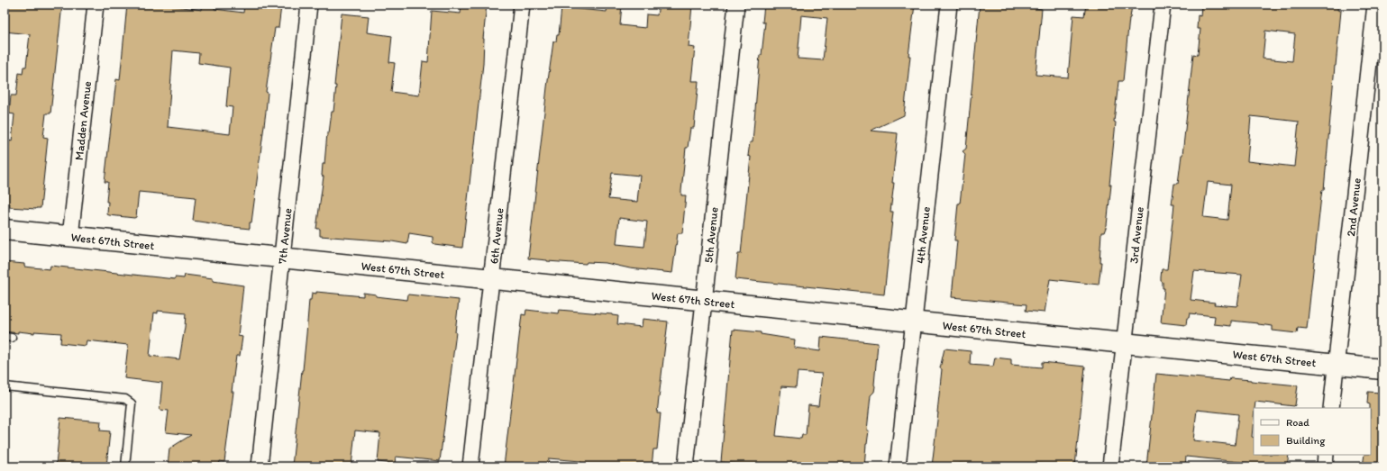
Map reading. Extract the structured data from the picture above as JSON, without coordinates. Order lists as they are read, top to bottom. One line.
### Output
{"streets":{"street":["Madden Avenue","2nd Avenue","5th Avenue","4th Avenue","3rd Avenue","7th Avenue","6th Avenue","West 67th Street"]},"crossings":[["Madden Avenue","West 67th Street"],["2nd Avenue","West 67th Street"],["5th Avenue","West 67th Street"],["4th Avenue","West 67th Street"],["3rd Avenue","West 67th Street"],["7th Avenue","West 67th Street"],["6th Avenue","West 67th Street"]],"legend":["Road","Building"]}
